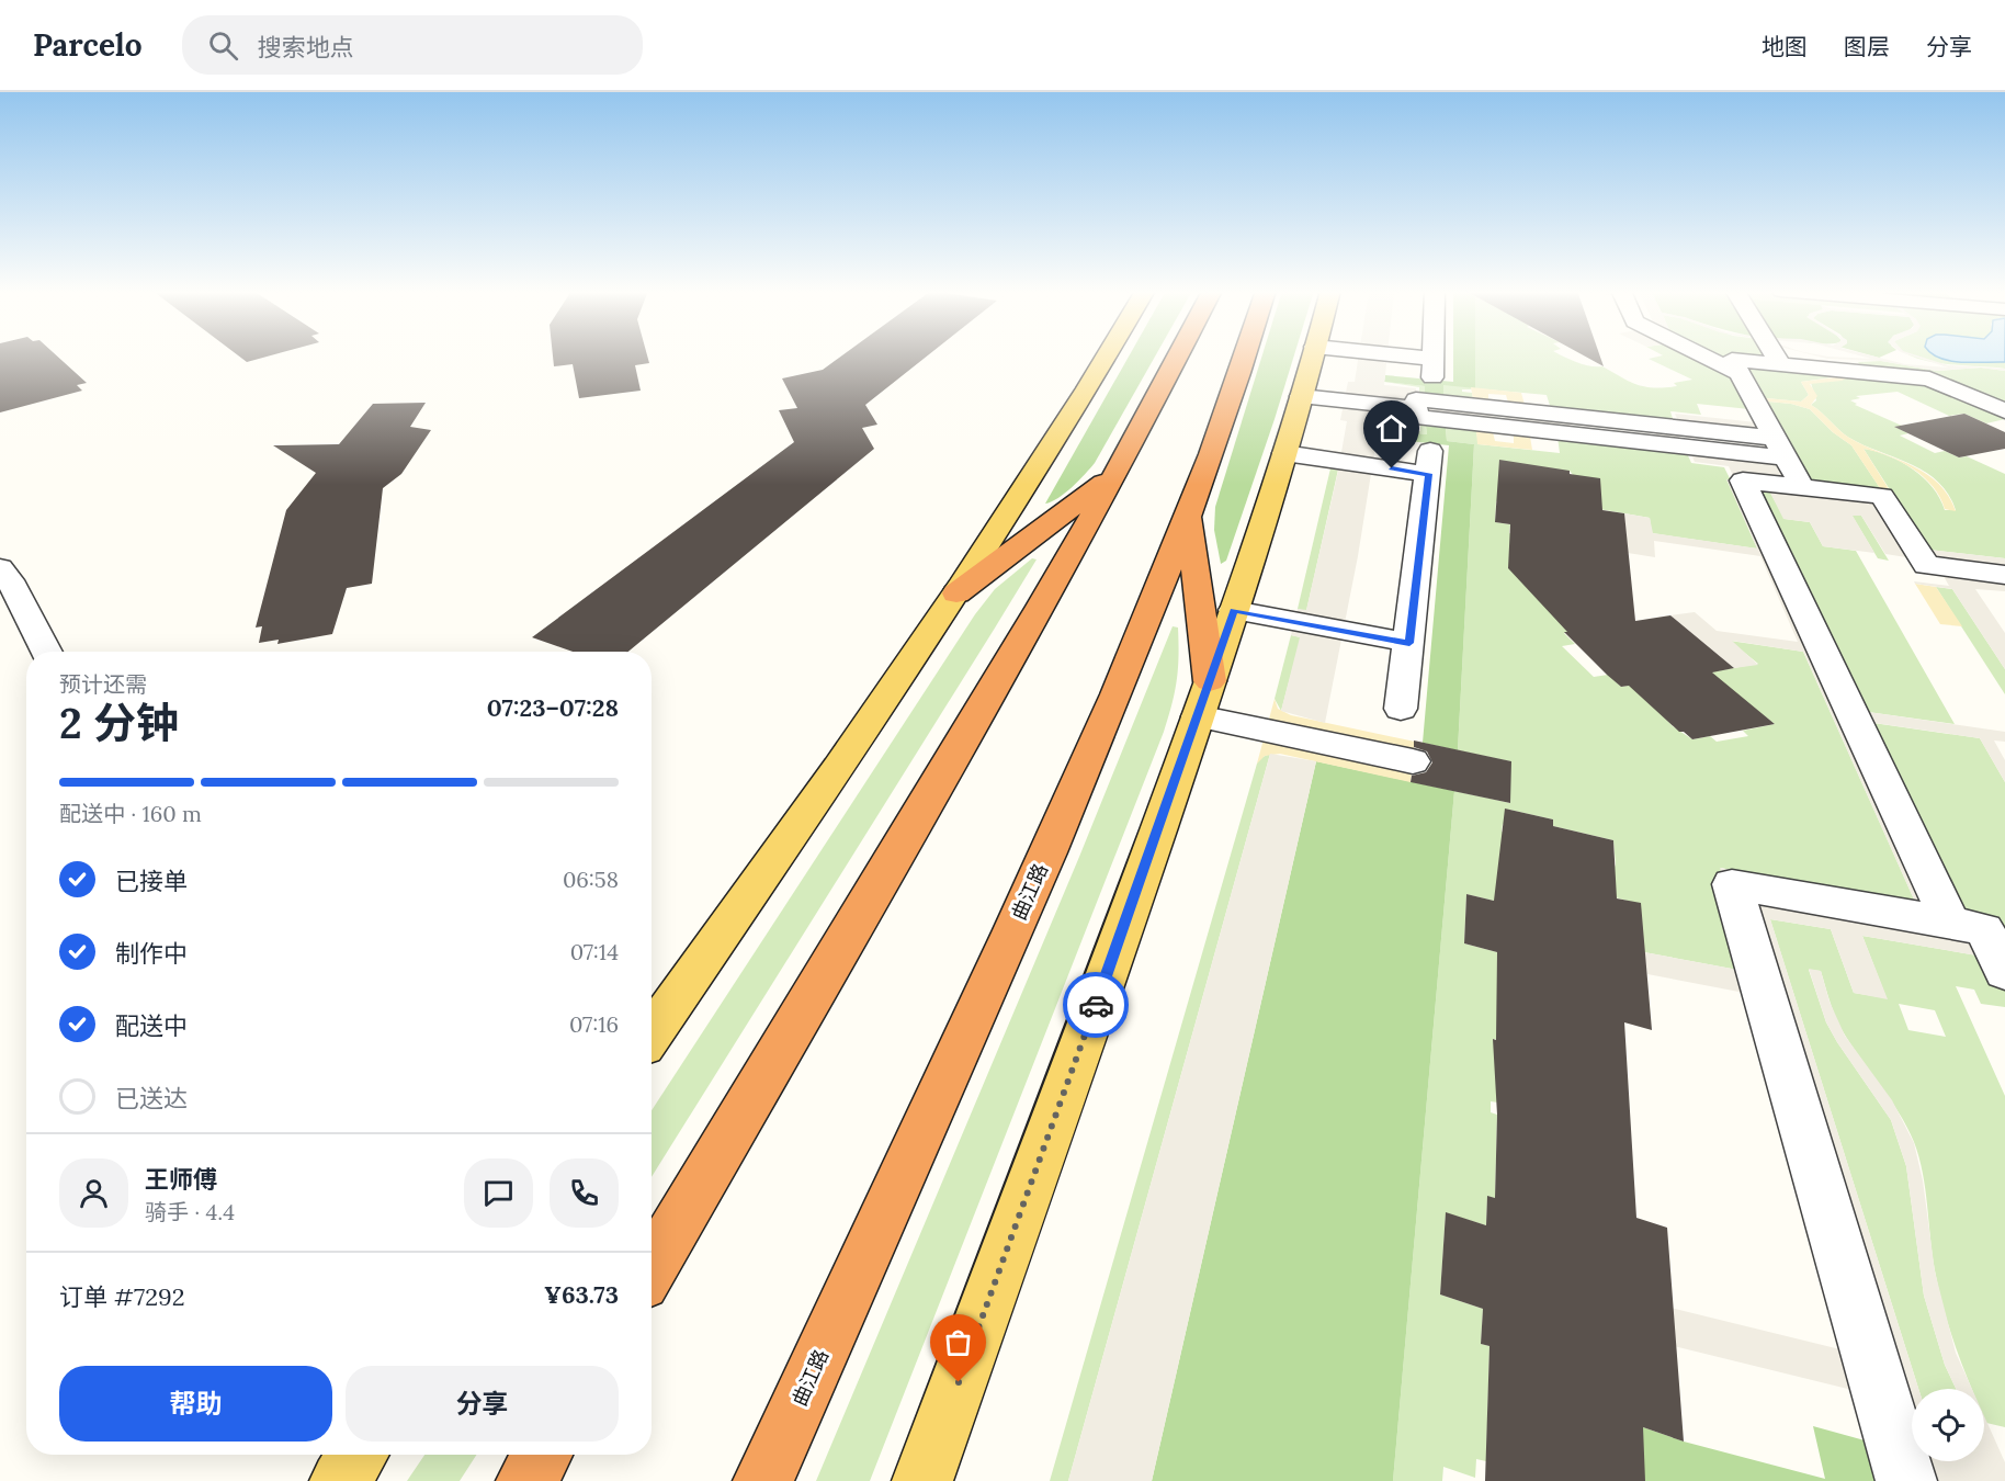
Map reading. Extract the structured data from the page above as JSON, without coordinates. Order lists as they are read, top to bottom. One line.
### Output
{"streets":{"highway":["曲江路"]},"page":{"header":"Parcelo","search":"搜索地点","nav":["地图","图层","分享"],"heading":["2 分钟","预计还需","07:23–07:28"],"panel":["王师傅","骑手 · 4.4","订单 #7292","¥63.73"],"bar":"配送中 · 160 m","list":[["已接单","06:58"],["制作中","07:14"],["配送中","07:16"],"已送达"],"buttons":["帮助","分享"]}}
